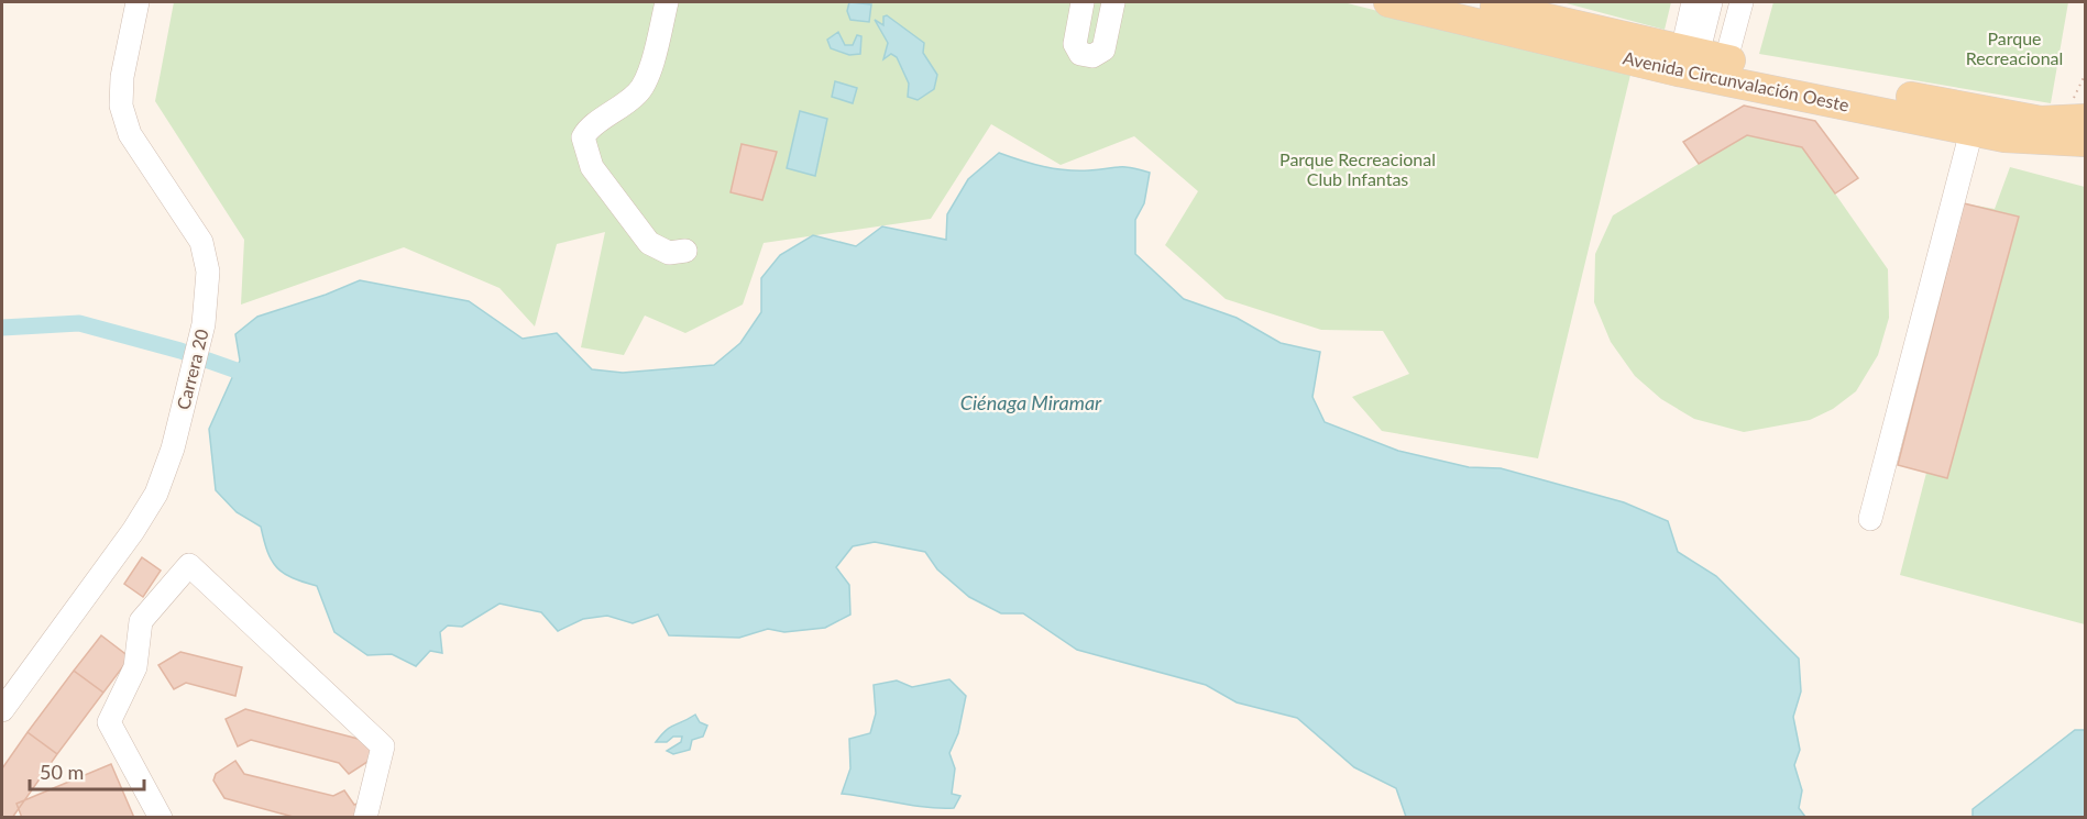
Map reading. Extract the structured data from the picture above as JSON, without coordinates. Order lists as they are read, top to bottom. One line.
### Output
{"streets":{"main road":["Avenida Circunvalación Oeste"],"street":["Carrera 20"]},"water":["Ciénaga Miramar"],"parks":["Parque Recreacional","Parque Recreacional Club Infantas"],"scale_bar":"50 m"}
